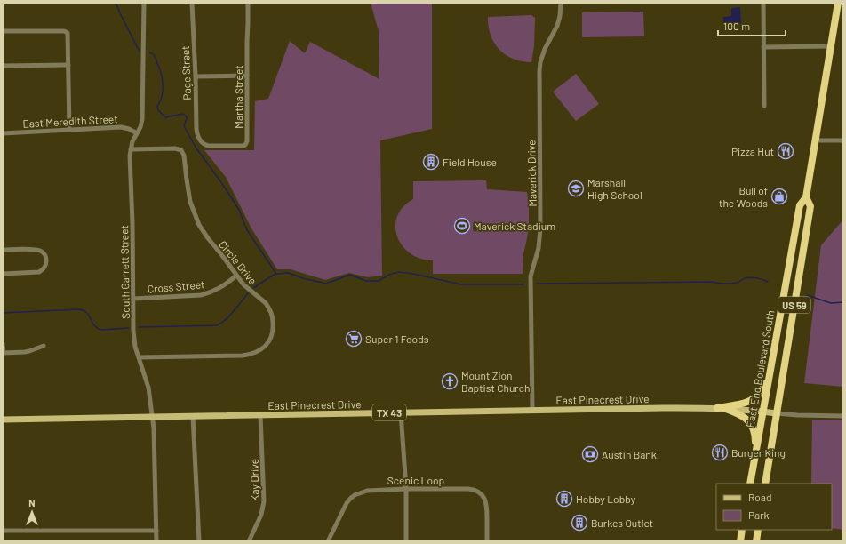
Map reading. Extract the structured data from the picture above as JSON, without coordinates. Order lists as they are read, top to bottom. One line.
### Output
{"streets":{"highway":["US 59","East End Boulevard South"],"main road":["East Pinecrest Drive","TX 43"],"street":["Page Street","Martha Street","East Meredith Street","Maverick Drive","Circle Drive","South Garrett Street","Cross Street","Kay Drive","Scenic Loop"]},"crossings":[["Page Street","Martha Street"],["East Meredith Street","South Garrett Street"],["Maverick Drive","East Pinecrest Drive"],["Circle Drive","South Garrett Street"],["Circle Drive","Cross Street"],["South Garrett Street","Cross Street"],["South Garrett Street","East Pinecrest Drive"],["East End Boulevard South","East Pinecrest Drive"],["East Pinecrest Drive","Kay Drive"]],"places":{"restaurant":["Pizza Hut","Burger King"],"building":["Field House","Hobby Lobby","Burkes Outlet"],"school or university":["Marshall High School"],"shop":["Bull of the Woods"],"sports":["Maverick Stadium"],"supermarket":["Super 1 Foods"],"church":["Mount Zion Baptist Church"],"bank":["Austin Bank"]},"legend":["Road","Park"],"scale_bar":"100 m","north":"top"}
